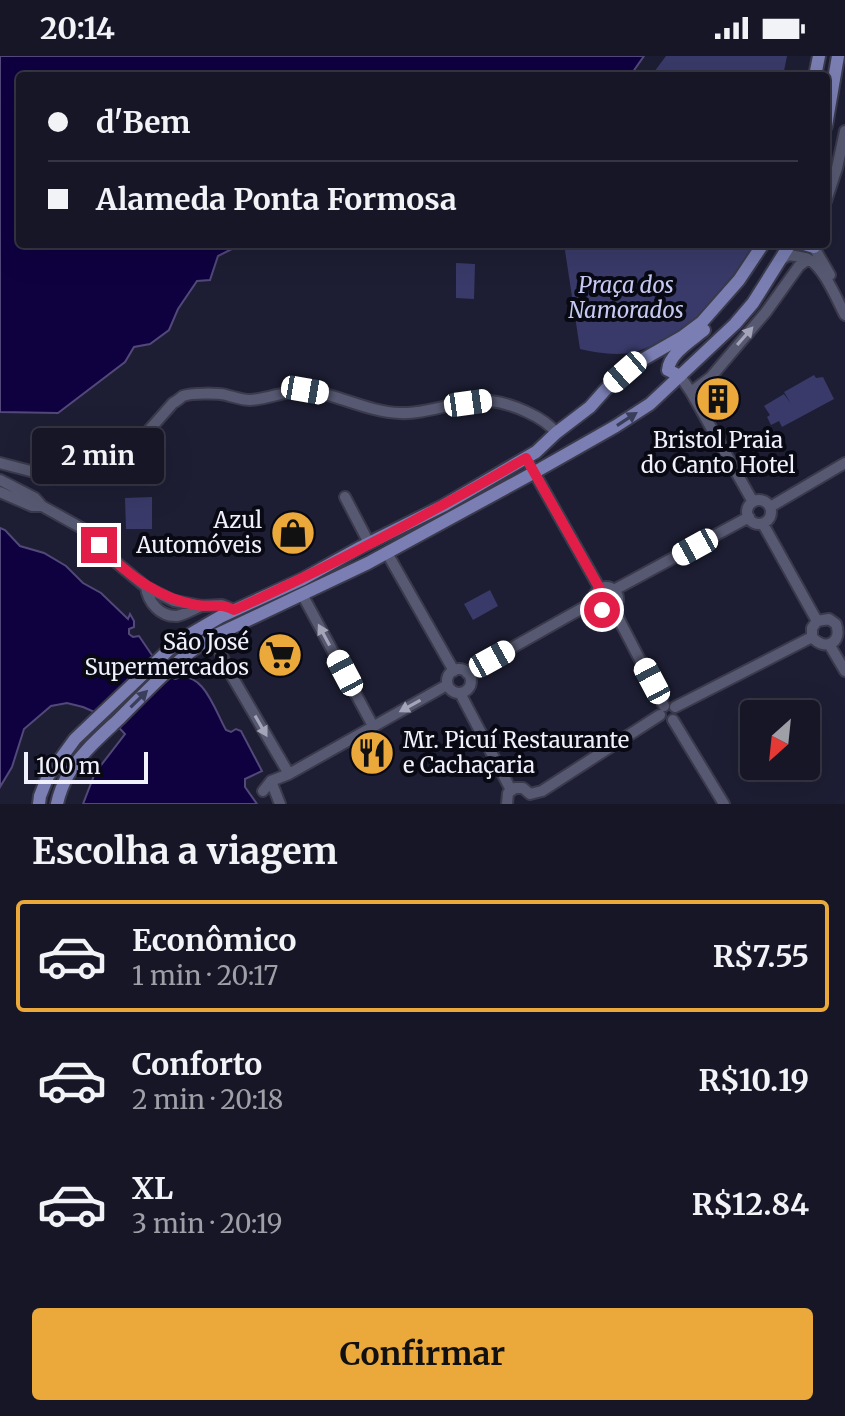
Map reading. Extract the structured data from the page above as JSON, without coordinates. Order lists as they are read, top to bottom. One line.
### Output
{"parks":["Praça dos Namorados"],"places":{"building":["Bristol Praia do Canto Hotel"],"shop":["Azul Automóveis"],"supermarket":["São José Supermercados"],"restaurant":["Mr. Picuí Restaurante e Cachaçaria"]},"scale_bar":"100 m","north":"bottom left","page":{"status":"20:14","banner":["d'Bem","Alameda Ponta Formosa"],"bubble":"2 min","scale":"100 m","heading":"Escolha a viagem","list":[{"name":"Econômico","note":"1 min · 20:17","value":"R$7.55"},{"name":"Conforto","note":"2 min · 20:18","value":"R$10.19"},{"name":"XL","note":"3 min · 20:19","value":"R$12.84"}],"buttons":"Confirmar"}}
